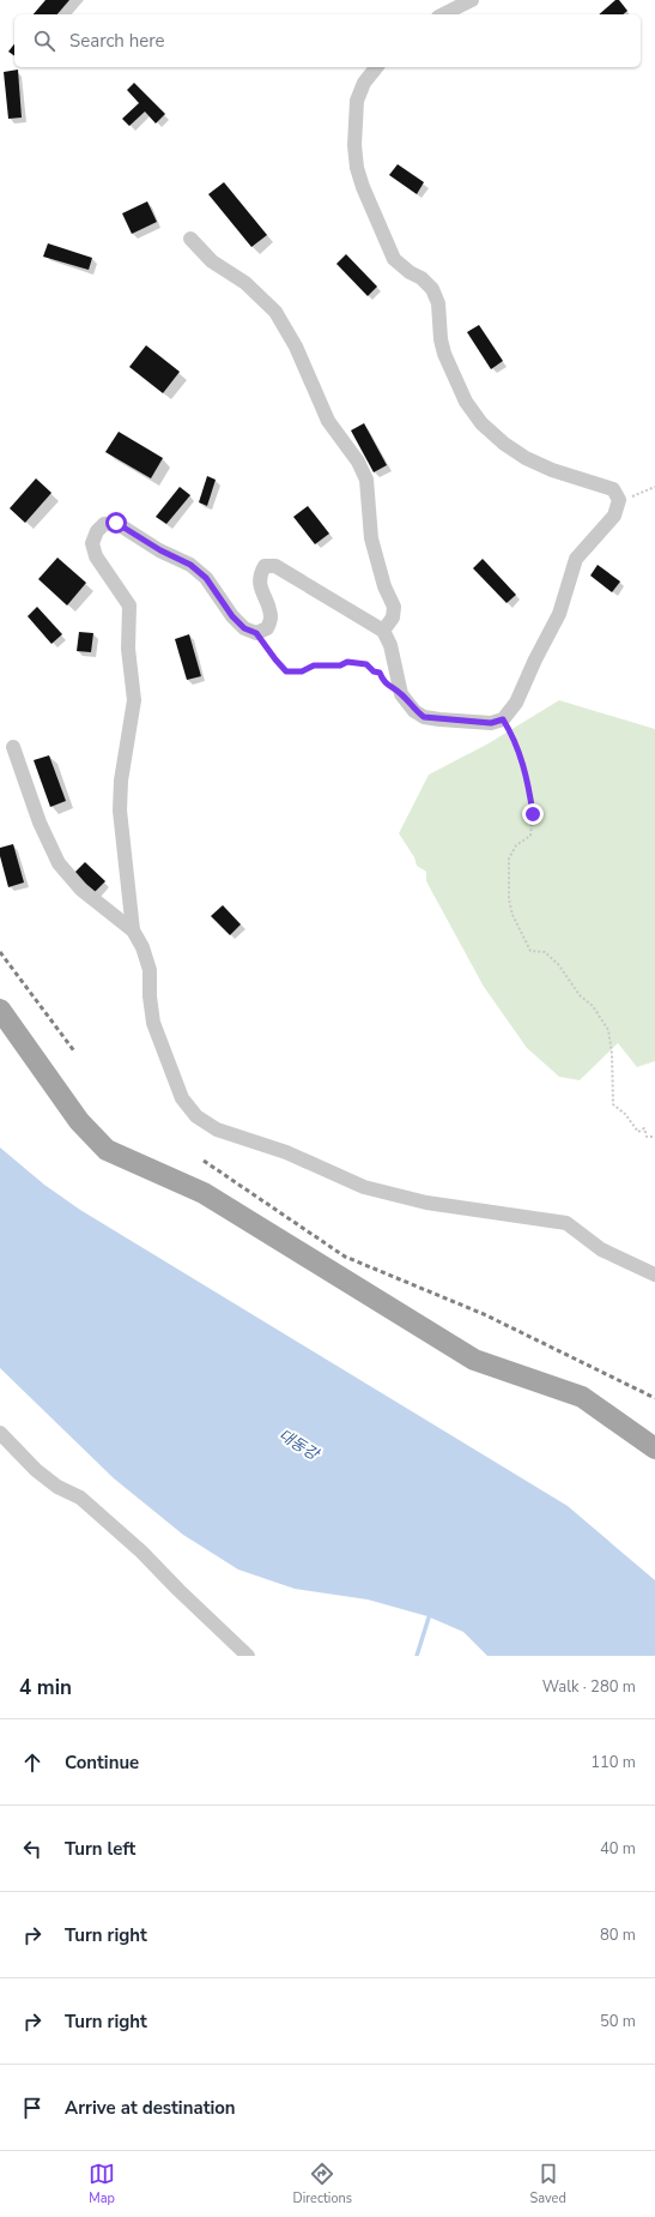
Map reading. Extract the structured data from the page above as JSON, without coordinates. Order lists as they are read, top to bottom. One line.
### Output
{"water":["대동강"],"page":{"search":"Search here","heading":["4 min","Walk · 280 m"],"list":[["Continue","110 m"],["Turn left","40 m"],["Turn right","80 m"],["Turn right","50 m"],"Arrive at destination"],"nav":["Map","Directions","Saved"]}}
